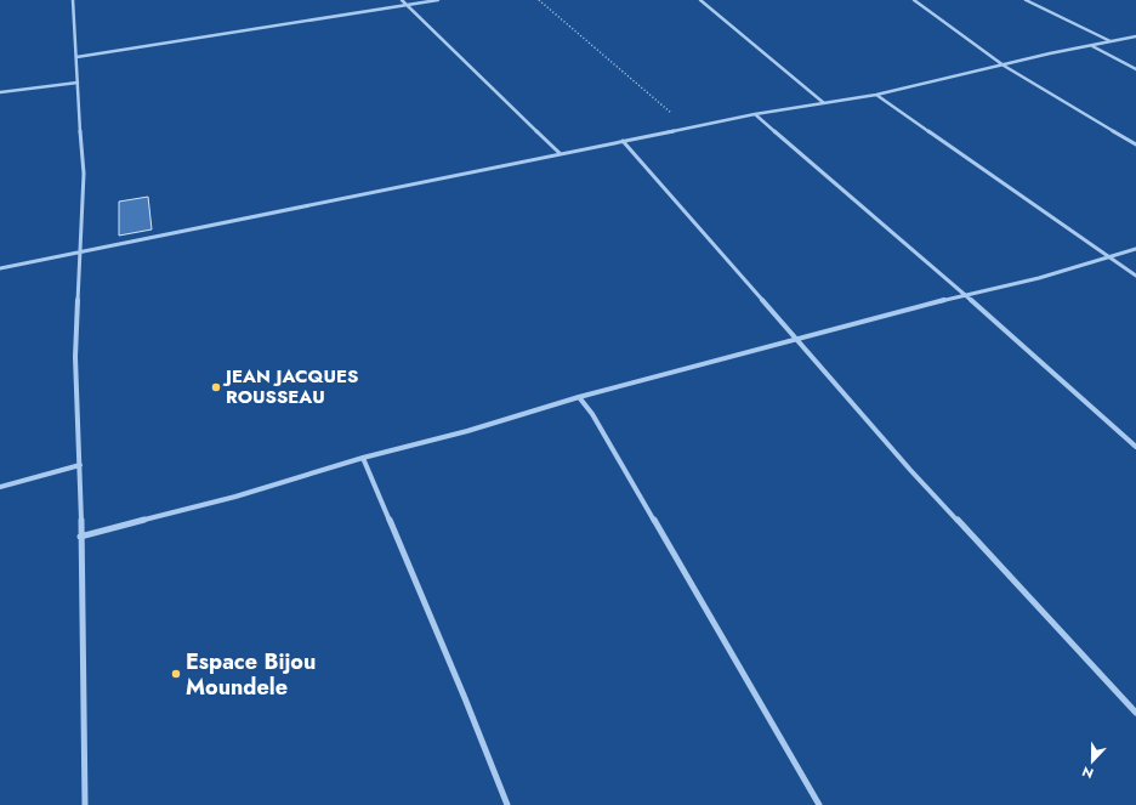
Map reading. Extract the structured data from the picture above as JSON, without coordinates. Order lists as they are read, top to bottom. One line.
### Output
{"places":["JEAN JACQUES ROUSSEAU","Espace Bijou Moundele"],"north":"bottom"}
